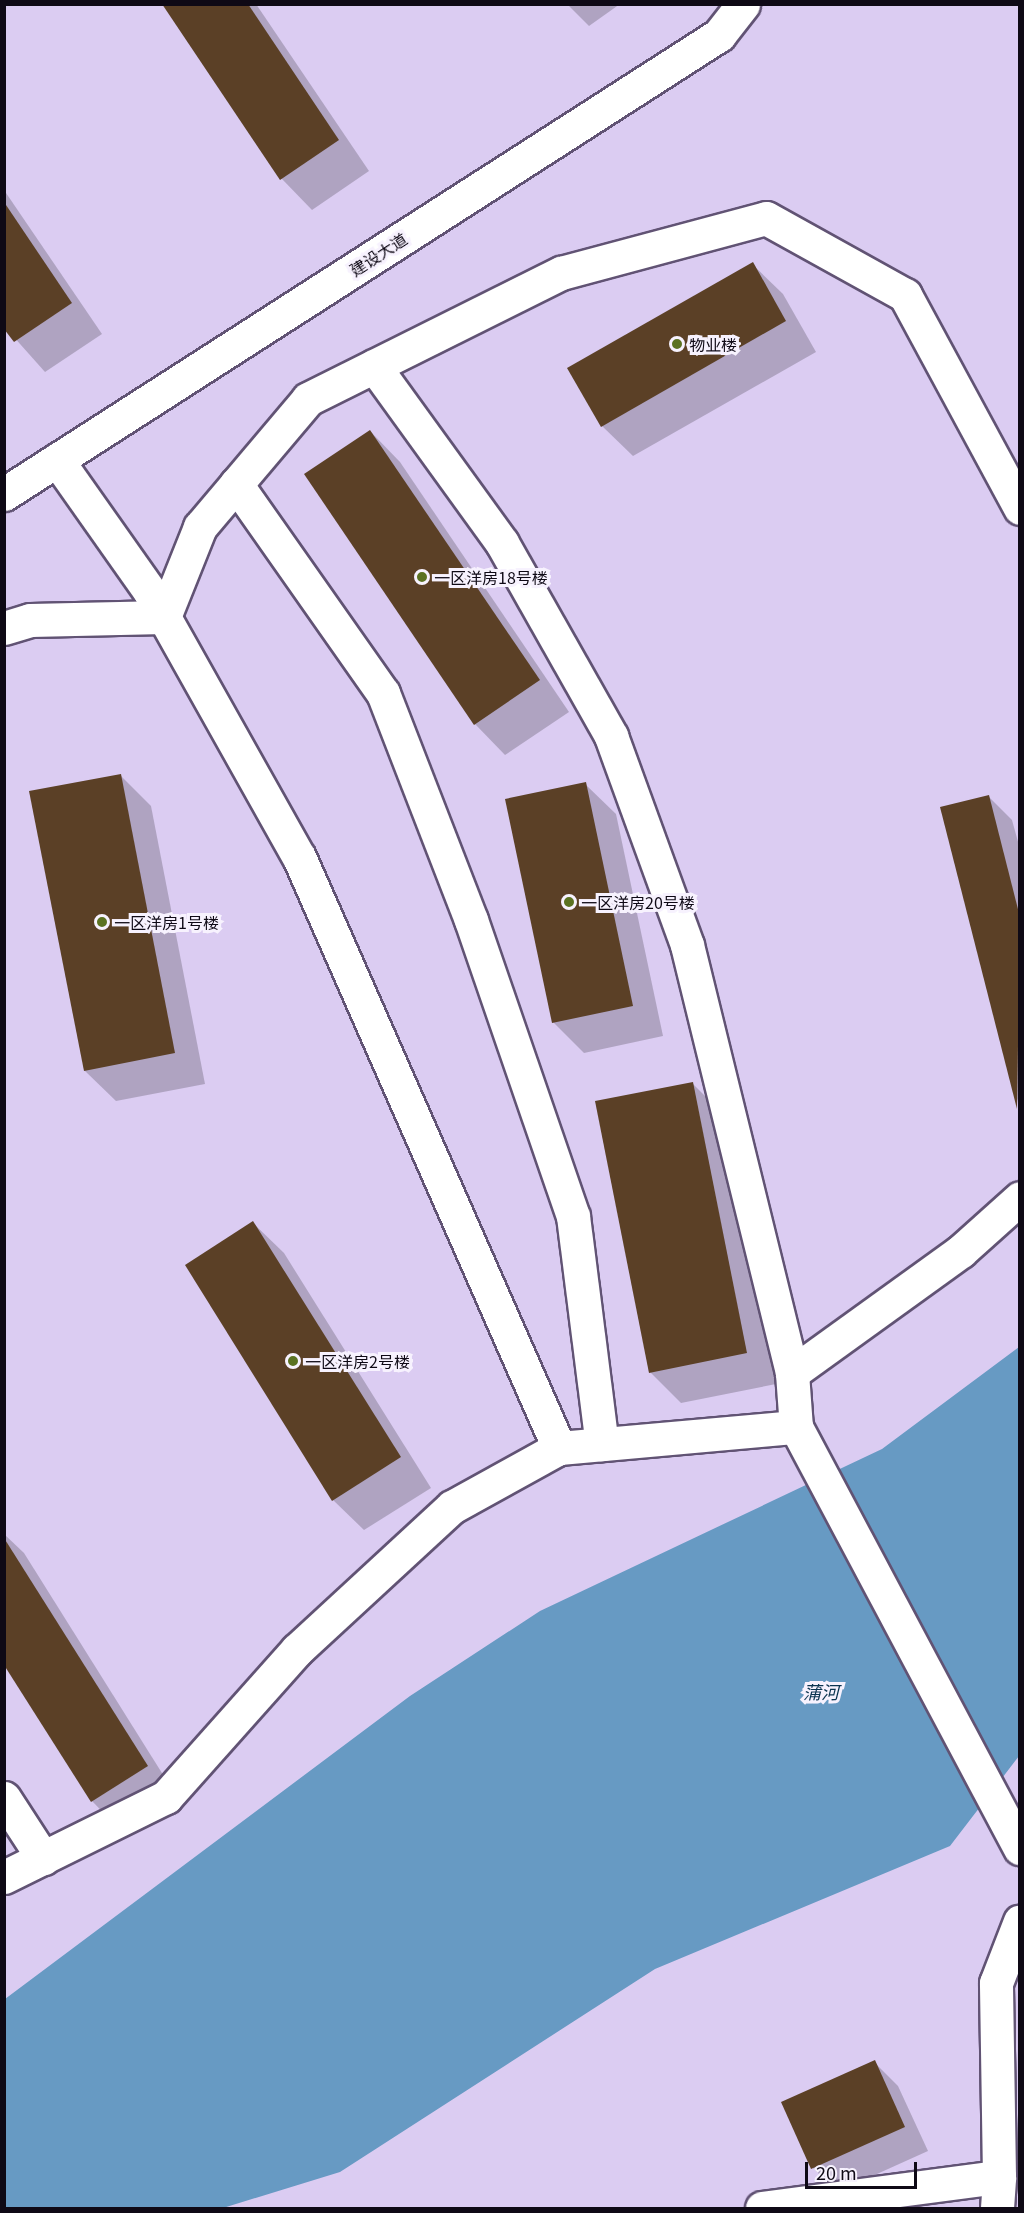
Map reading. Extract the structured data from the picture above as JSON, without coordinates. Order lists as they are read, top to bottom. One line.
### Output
{"streets":{"street":["建设大道"]},"water":["蒲河"],"places":["物业楼","一区洋房18号楼","一区洋房20号楼","一区洋房1号楼","一区洋房2号楼"],"scale_bar":"20 m"}
